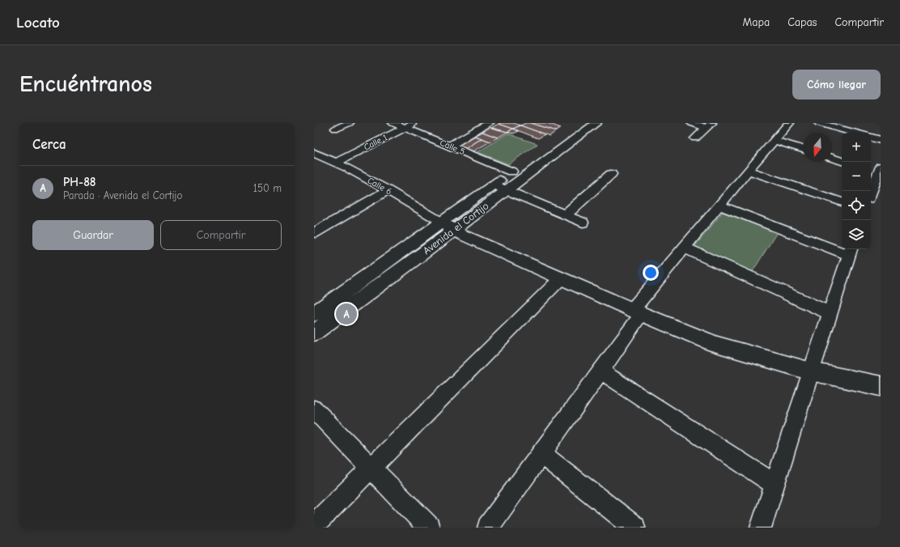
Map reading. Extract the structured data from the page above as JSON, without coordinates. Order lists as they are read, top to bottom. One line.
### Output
{"streets":{"street":["Calle 1","Calle 5","Calle 6","Avenida el Cortijo"]},"crossings":[["Calle 1","Calle 5"],["Calle 1","Calle 6"],["Calle 5","Avenida el Cortijo"],["Calle 6","Avenida el Cortijo"]],"north":"bottom","page":{"header":"Locato","nav":["Mapa","Capas","Compartir"],"buttons":["Cómo llegar",["Guardar","Compartir"]],"title":"Encuéntranos","heading":"Cerca","map_buttons":["+","−"],"list":[{"mark":"A","name":"PH-88","note":"Parada · Avenida el Cortijo","value":"150 m"}],"pins":"A"}}
